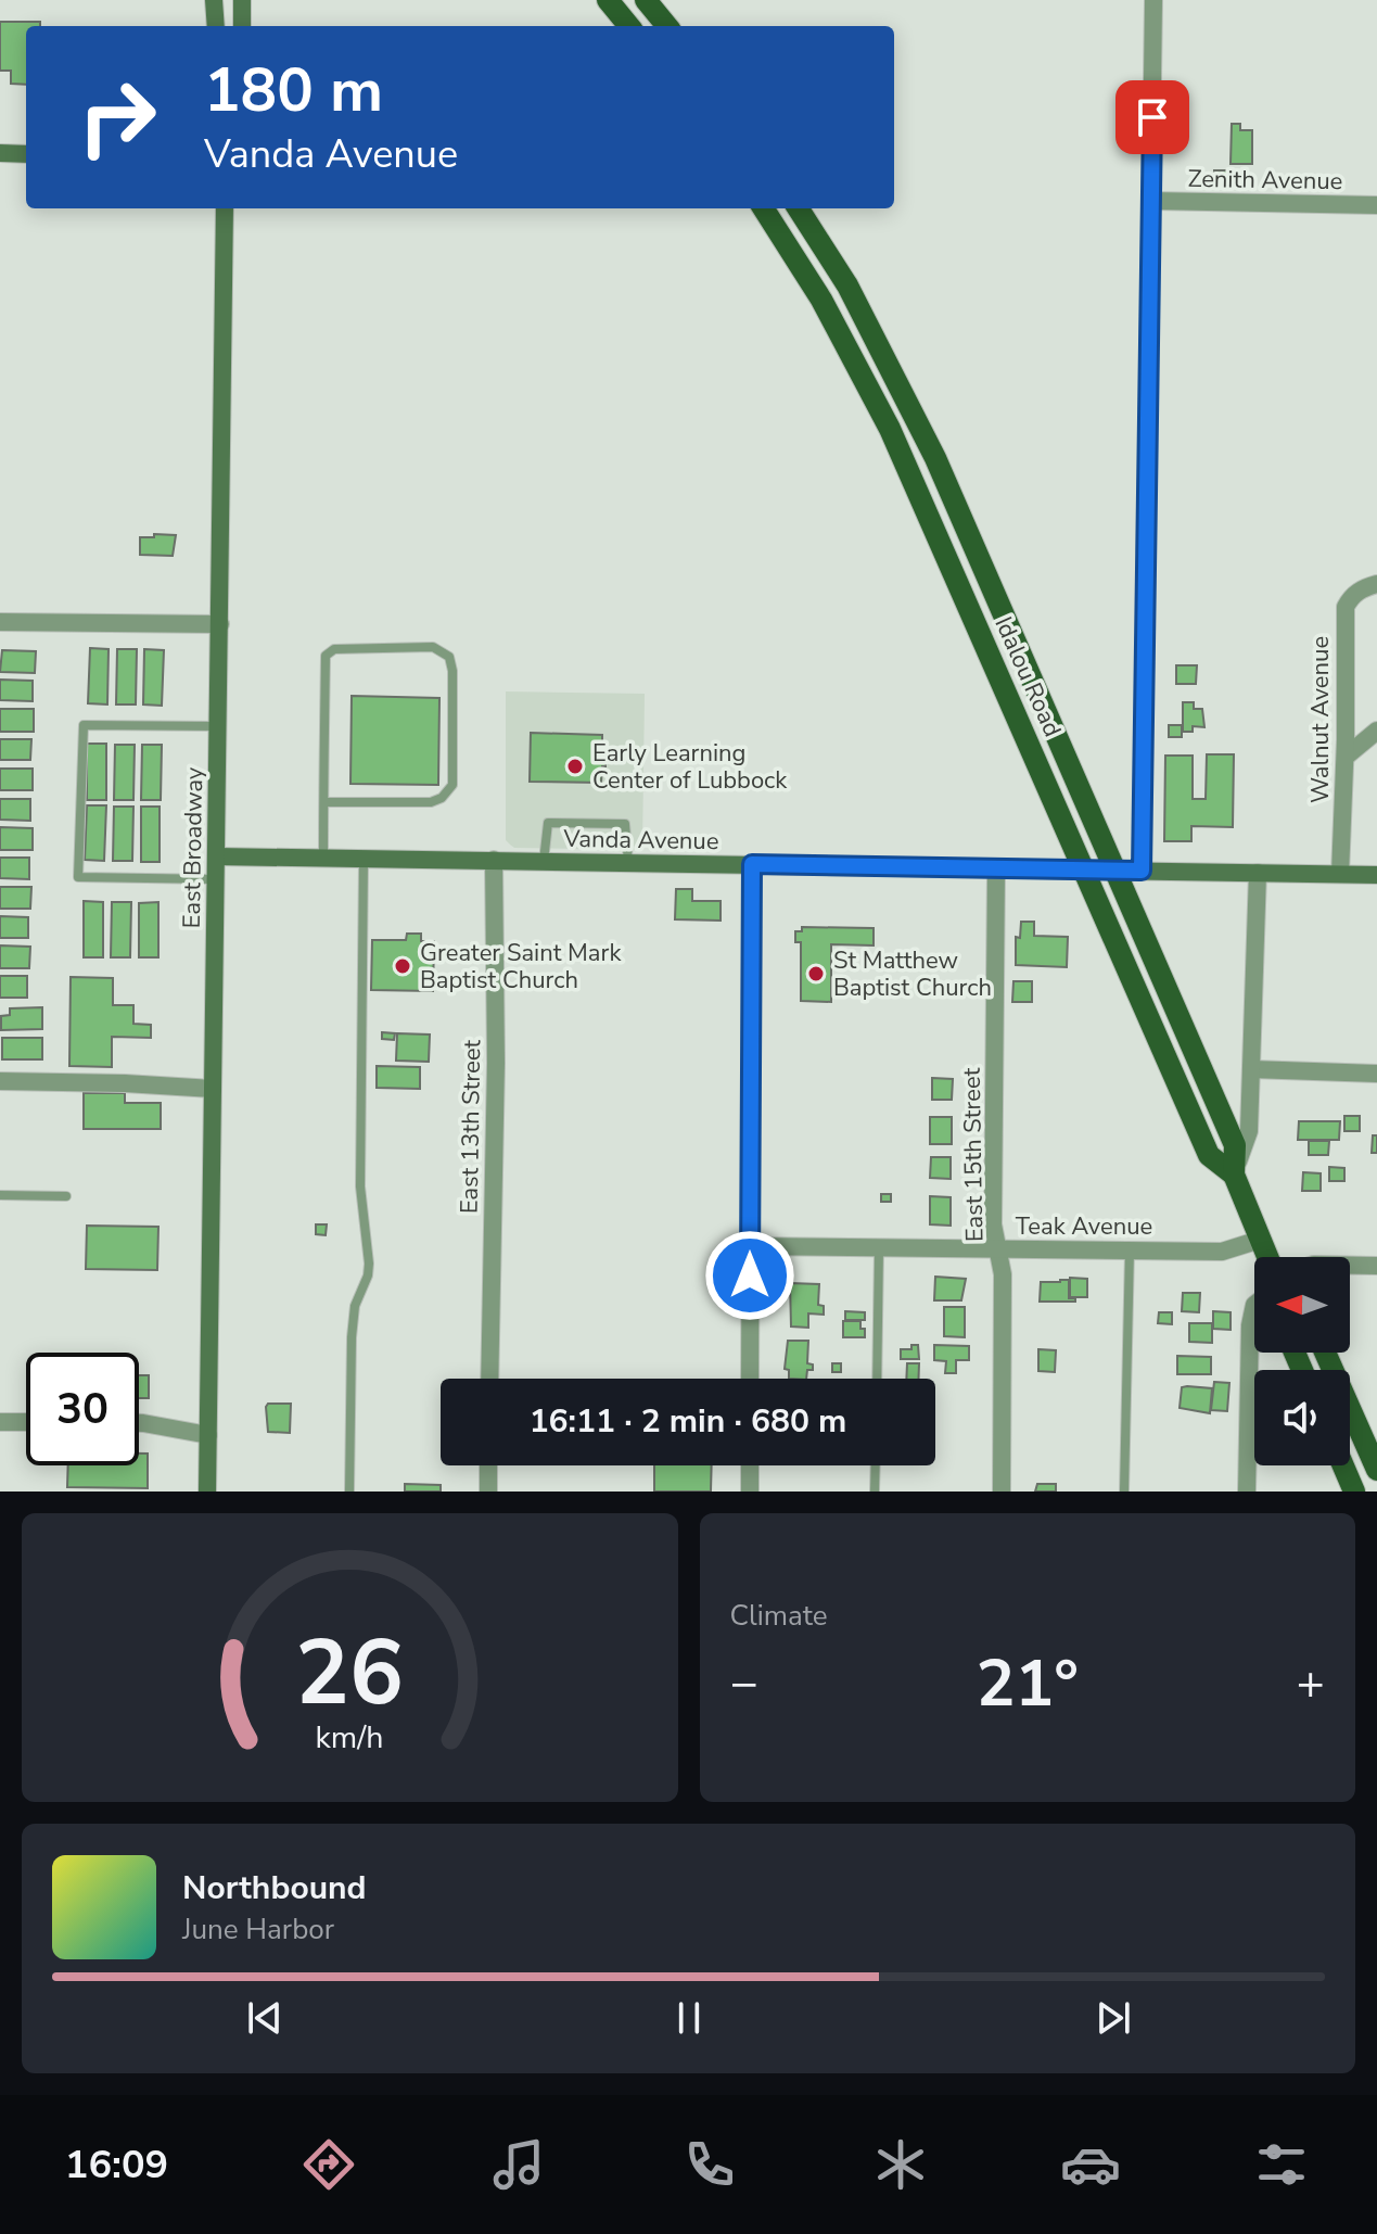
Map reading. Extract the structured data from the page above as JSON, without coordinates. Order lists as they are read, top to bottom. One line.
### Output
{"streets":{"main road":["Idalou Road","Vanda Avenue","East Broadway"],"street":["Zenith Avenue","Walnut Avenue","East 13th Street","East 15th Street","Teak Avenue"]},"crossings":[["Idalou Road","Vanda Avenue"],["Idalou Road","Teak Avenue"],["Walnut Avenue","Vanda Avenue"],["Vanda Avenue","East Broadway"],["Vanda Avenue","East 13th Street"],["Vanda Avenue","East 15th Street"],["East 15th Street","Teak Avenue"]],"places":["Early Learning Center of Lubbock","Greater Saint Mark Baptist Church","St Matthew Baptist Church"],"north":"left","page":{"turn":["180 m","Vanda Avenue"],"limit":"30","trip":"16:11 · 2 min · 680 m","tile":"Climate","heat":["−","21°","+"],"song":["Northbound","June Harbor"],"tabs":"16:09","gauge":["26","km/h"]}}
